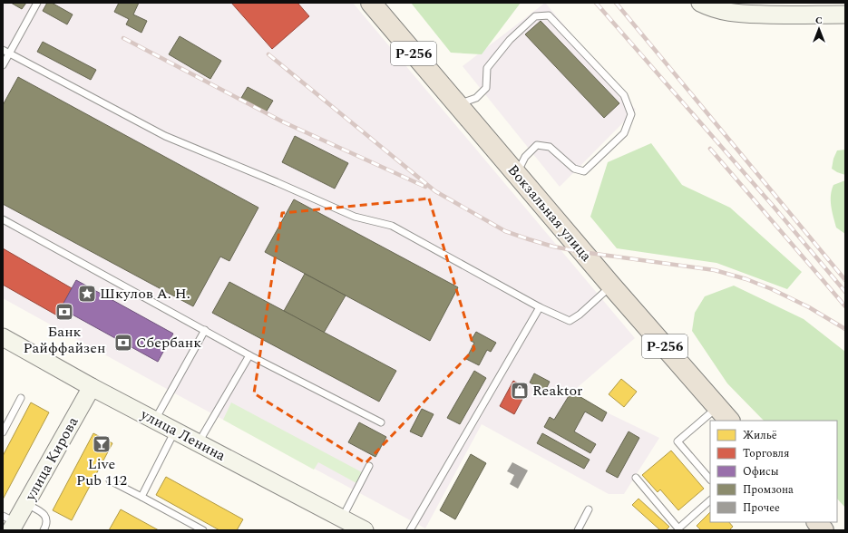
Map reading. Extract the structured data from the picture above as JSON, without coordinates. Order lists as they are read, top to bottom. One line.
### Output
{"streets":{"highway":["Р-256","Вокзальная улица"],"main road":["улица Ленина","улица Кирова"]},"crossings":[["улица Ленина","улица Кирова"]],"places":{"place":["Шкулов А. Н."],"bank":["Банк Райффайзен","Сбербанк"],"shop":["Reaktor"],"bar":["Live Pub 112"]},"legend":["Жильё","Торговля","Офисы","Промзона","Прочее"],"north":"top"}
